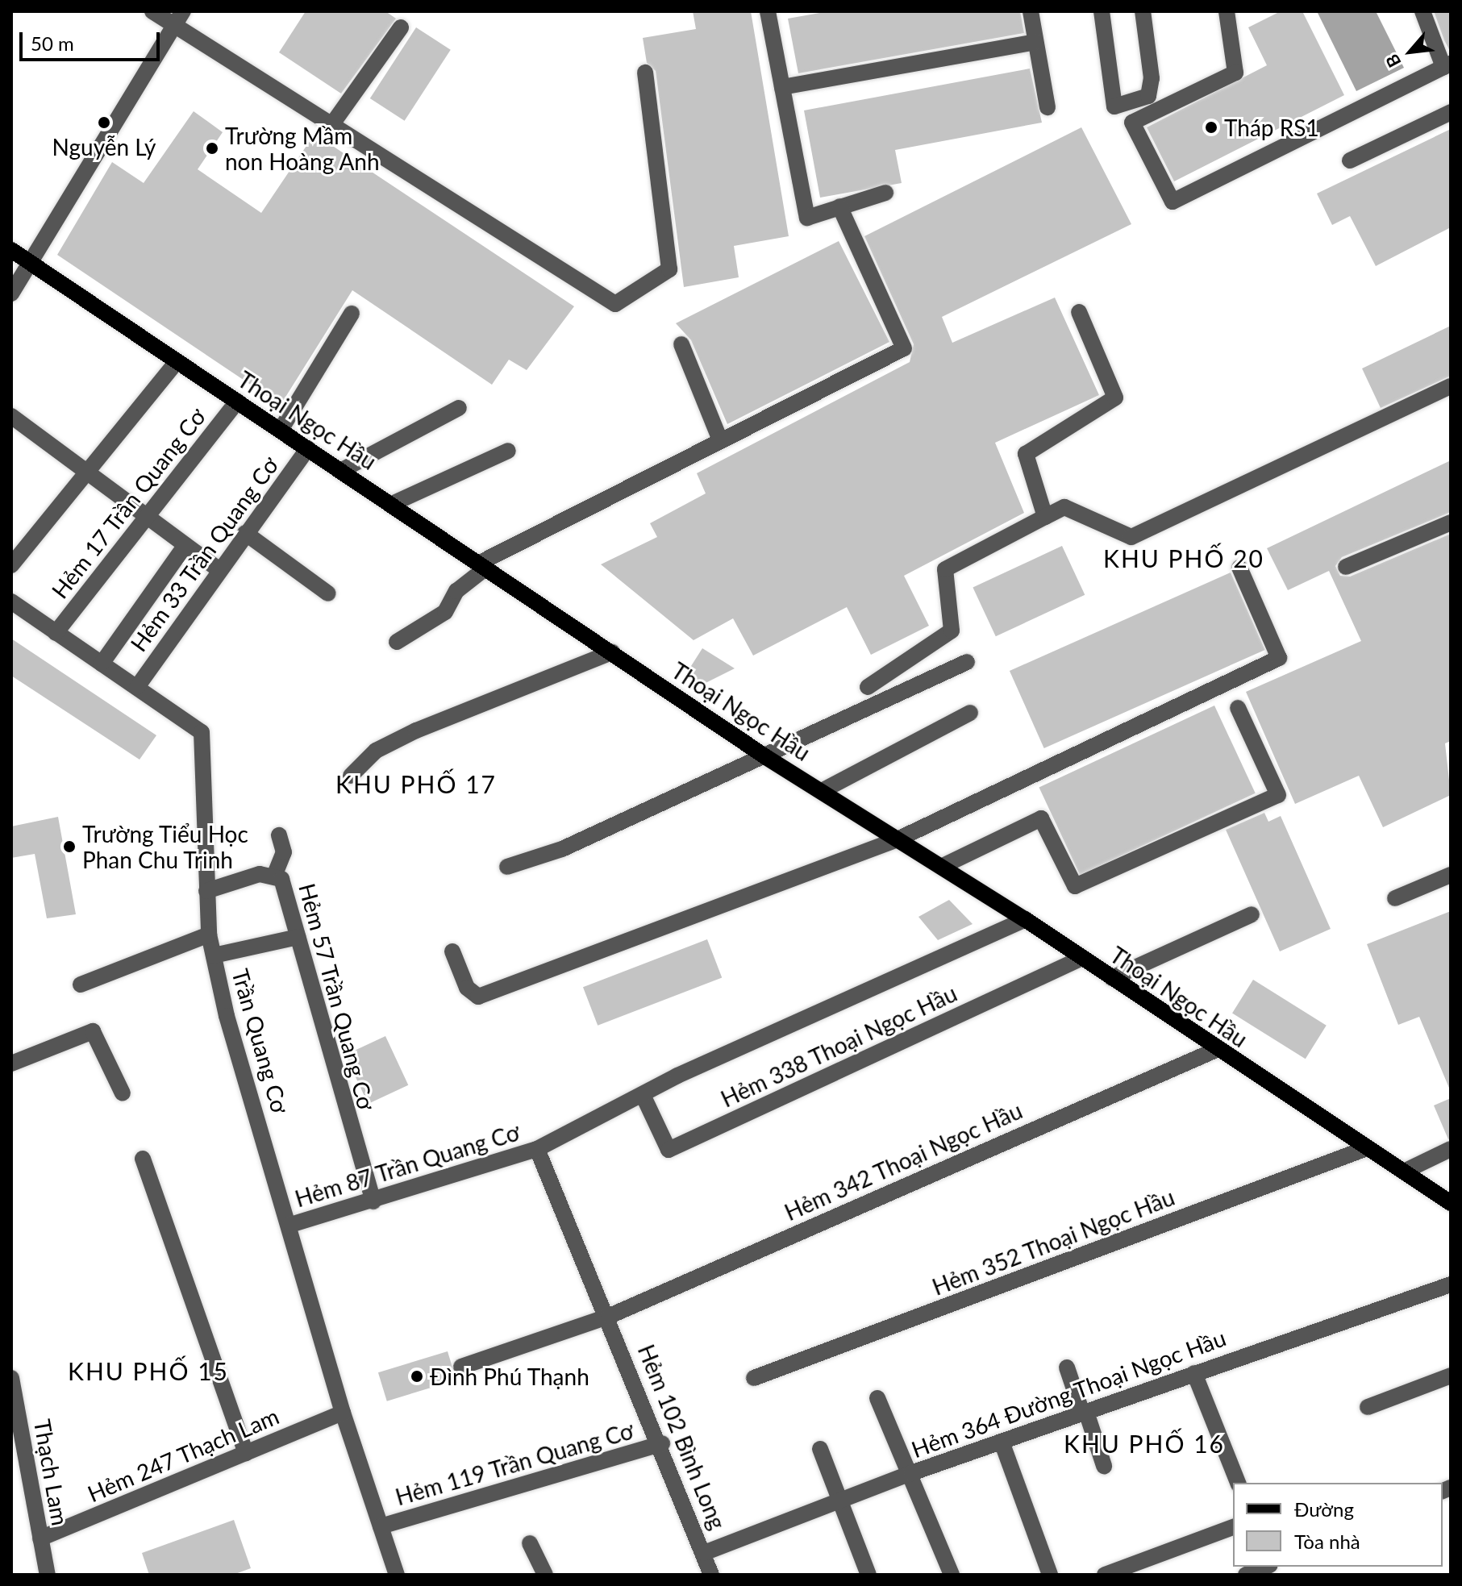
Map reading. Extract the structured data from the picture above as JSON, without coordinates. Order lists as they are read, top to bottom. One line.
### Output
{"streets":{"main road":["Thoại Ngọc Hầu"],"street":["Hẻm 17 Trần Quang Cơ","Hẻm 33 Trần Quang Cơ","Hẻm 57 Trần Quang Cơ","Trần Quang Cơ","Hẻm 338 Thoại Ngọc Hầu","Hẻm 342 Thoại Ngọc Hầu","Hẻm 87 Trần Quang Cơ","Hẻm 352 Thoại Ngọc Hầu","Hẻm 364 Đường Thoại Ngọc Hầu","Hẻm 102 Bình Long","Hẻm 247 Thạch Lam","Hẻm 119 Trần Quang Cơ","Thạch Lam"]},"crossings":[["Thoại Ngọc Hầu","Hẻm 17 Trần Quang Cơ"],["Thoại Ngọc Hầu","Hẻm 33 Trần Quang Cơ"],["Thoại Ngọc Hầu","Hẻm 338 Thoại Ngọc Hầu"],["Thoại Ngọc Hầu","Hẻm 342 Thoại Ngọc Hầu"],["Thoại Ngọc Hầu","Hẻm 87 Trần Quang Cơ"],["Thoại Ngọc Hầu","Hẻm 352 Thoại Ngọc Hầu"],["Hẻm 17 Trần Quang Cơ","Trần Quang Cơ"],["Hẻm 33 Trần Quang Cơ","Trần Quang Cơ"],["Hẻm 57 Trần Quang Cơ","Trần Quang Cơ"],["Hẻm 57 Trần Quang Cơ","Hẻm 87 Trần Quang Cơ"],["Trần Quang Cơ","Hẻm 87 Trần Quang Cơ"],["Trần Quang Cơ","Hẻm 247 Thạch Lam"],["Trần Quang Cơ","Hẻm 119 Trần Quang Cơ"],["Hẻm 338 Thoại Ngọc Hầu","Hẻm 87 Trần Quang Cơ"],["Hẻm 342 Thoại Ngọc Hầu","Hẻm 102 Bình Long"],["Hẻm 87 Trần Quang Cơ","Hẻm 102 Bình Long"],["Hẻm 364 Đường Thoại Ngọc Hầu","Hẻm 102 Bình Long"],["Hẻm 102 Bình Long","Hẻm 119 Trần Quang Cơ"],["Hẻm 247 Thạch Lam","Thạch Lam"]],"districts":["KHU PHỐ 20","KHU PHỐ 17","KHU PHỐ 15","KHU PHỐ 16"],"places":["Nguyễn Lý","Tháp RS1","Trường Mầm non Hoàng Anh","Trường Tiểu Học Phan Chu Trinh","Đình Phú Thạnh"],"legend":["Đường","Tòa nhà"],"scale_bar":"50 m","north":"bottom left"}
